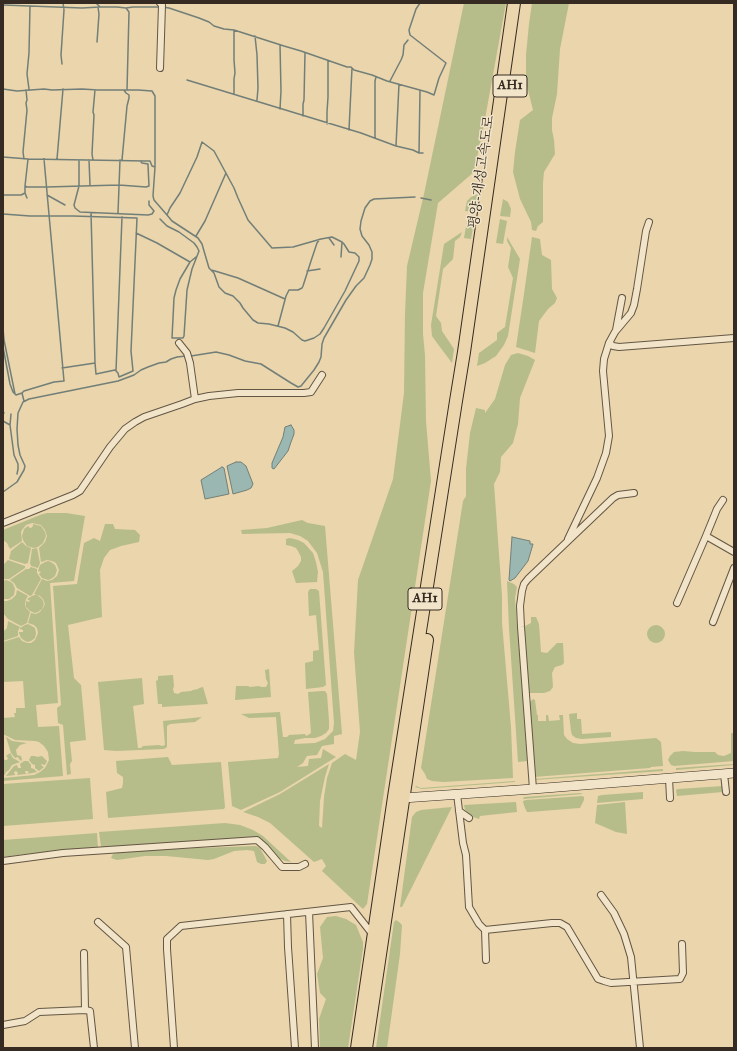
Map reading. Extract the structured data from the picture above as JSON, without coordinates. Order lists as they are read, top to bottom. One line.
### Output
{"streets":{"highway":["AH1","평양-개성고속도로"]},"crossings":[["AH1","평양-개성고속도로"]]}
